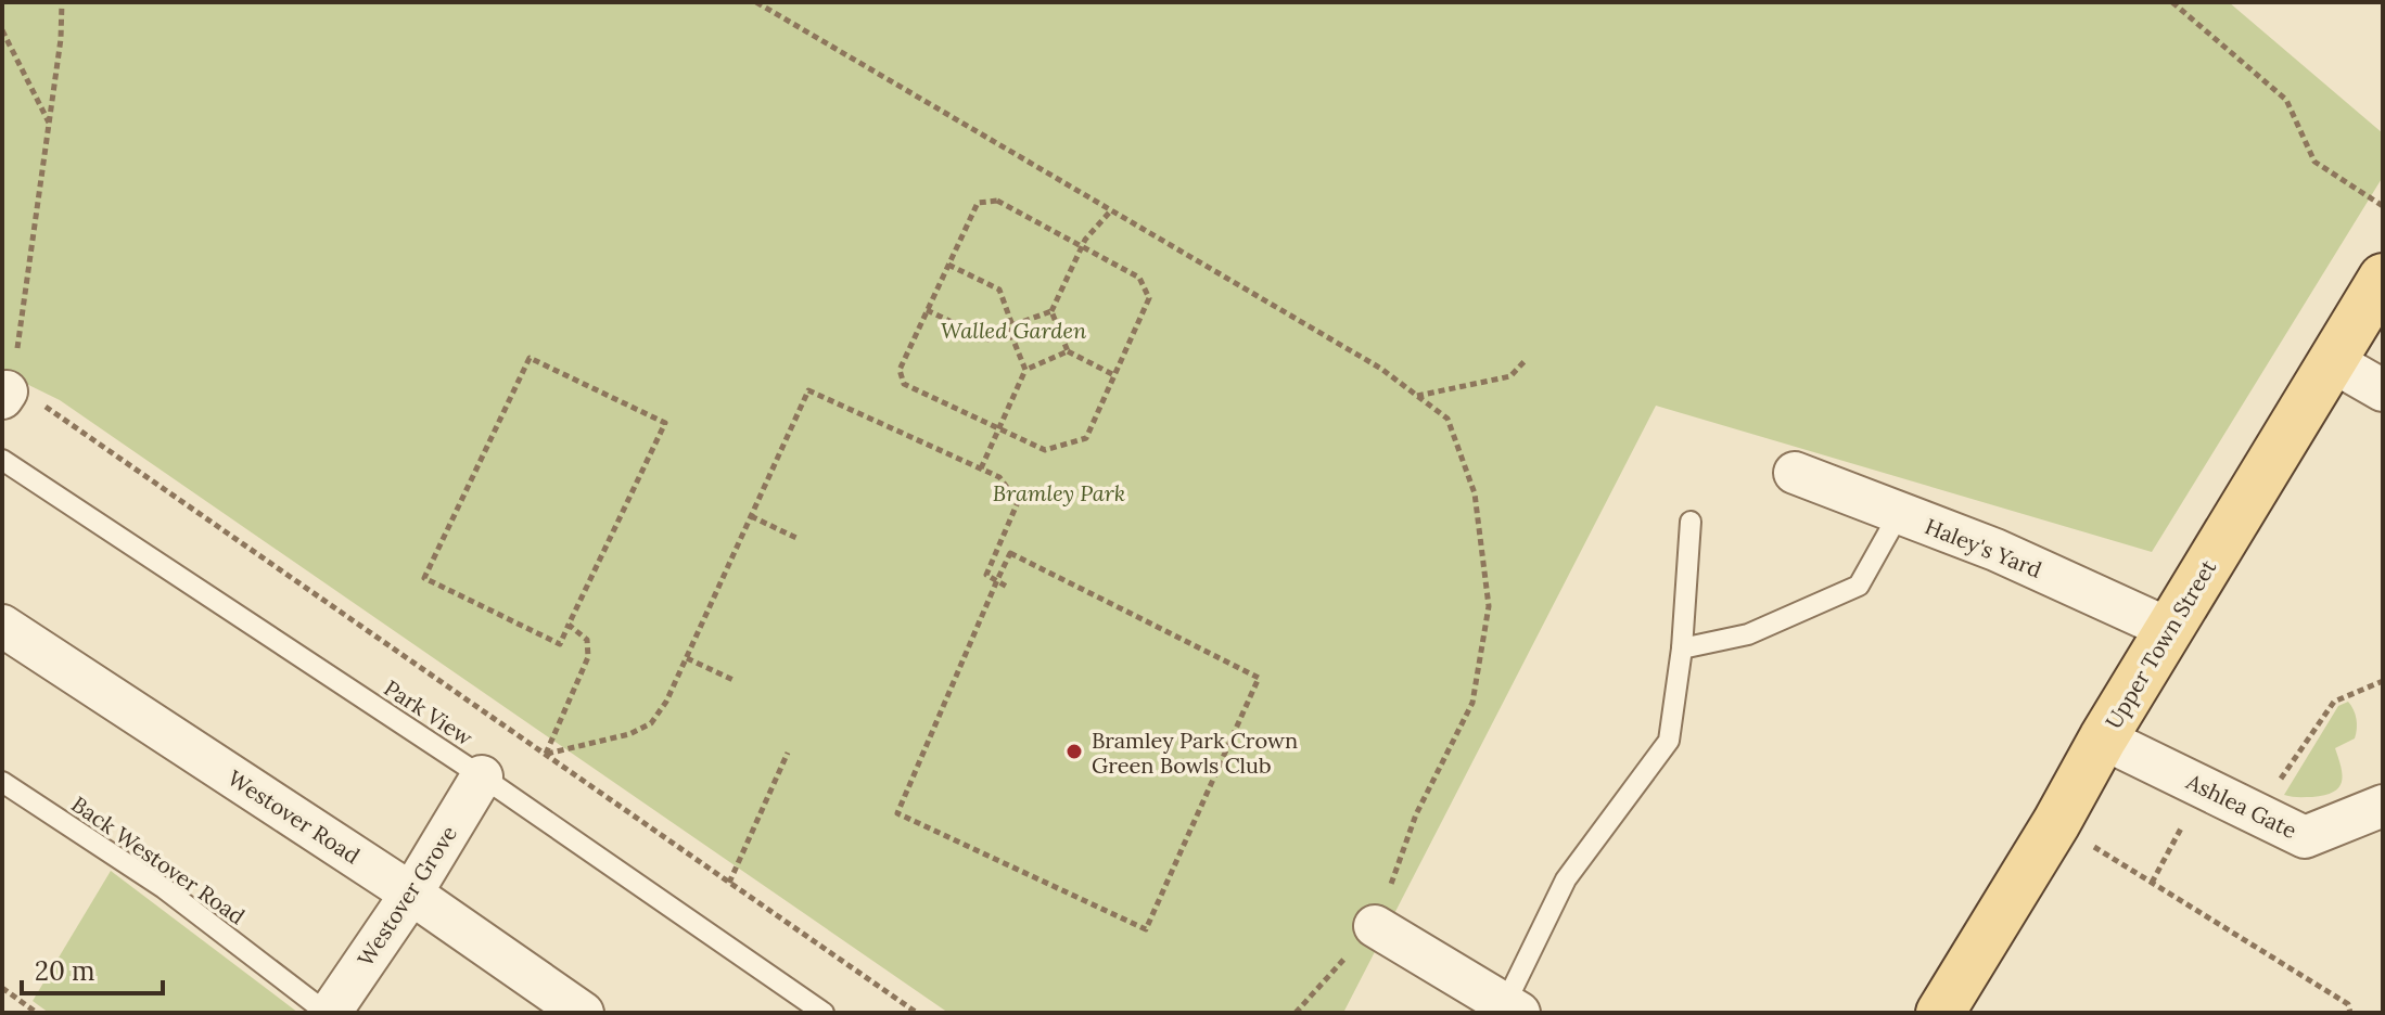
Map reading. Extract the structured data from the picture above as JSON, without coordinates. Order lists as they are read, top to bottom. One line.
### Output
{"streets":{"main road":["Upper Town Street"],"street":["Haley's Yard","Ashlea Gate","Westover Road","Westover Grove"],"lane":["Park View","Back Westover Road"]},"crossings":[["Haley's Yard","Upper Town Street"],["Upper Town Street","Ashlea Gate"],["Park View","Westover Grove"],["Westover Road","Westover Grove"],["Back Westover Road","Westover Grove"]],"parks":["Walled Garden","Bramley Park"],"places":["Bramley Park Crown Green Bowls Club"],"scale_bar":"20 m"}
